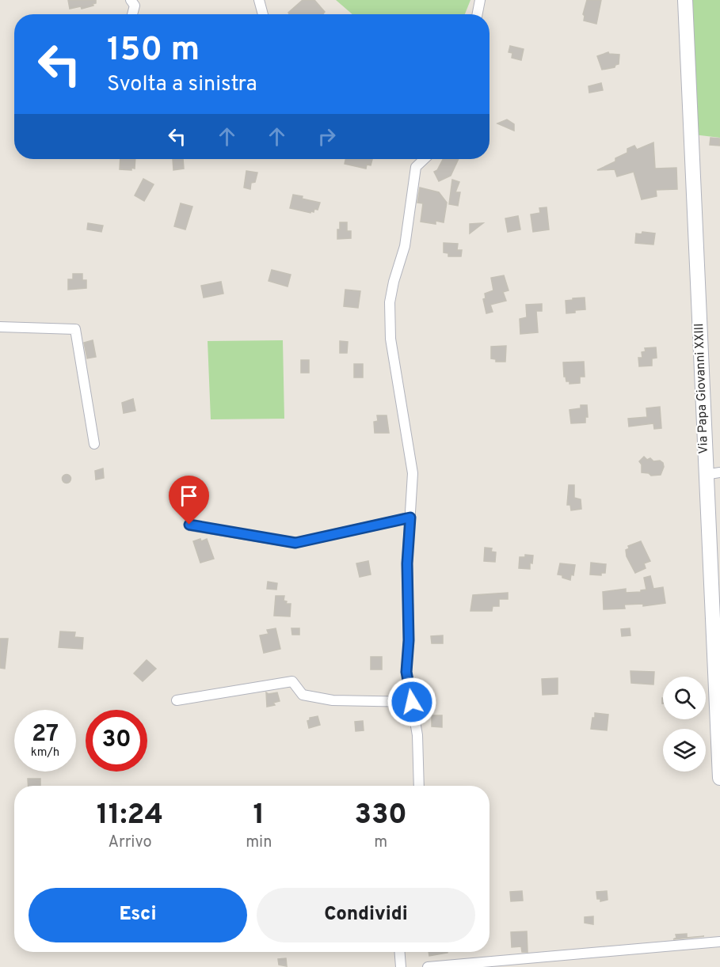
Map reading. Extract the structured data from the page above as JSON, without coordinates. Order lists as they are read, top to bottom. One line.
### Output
{"streets":{"main road":["Via Papa Giovanni XXIII"]},"page":{"turn":["150 m","Svolta a sinistra"],"speed":"27 km/h","limit":"30","eta":["11:24","Arrivo","1","min","330","m"],"buttons":["Esci","Condividi"]}}
